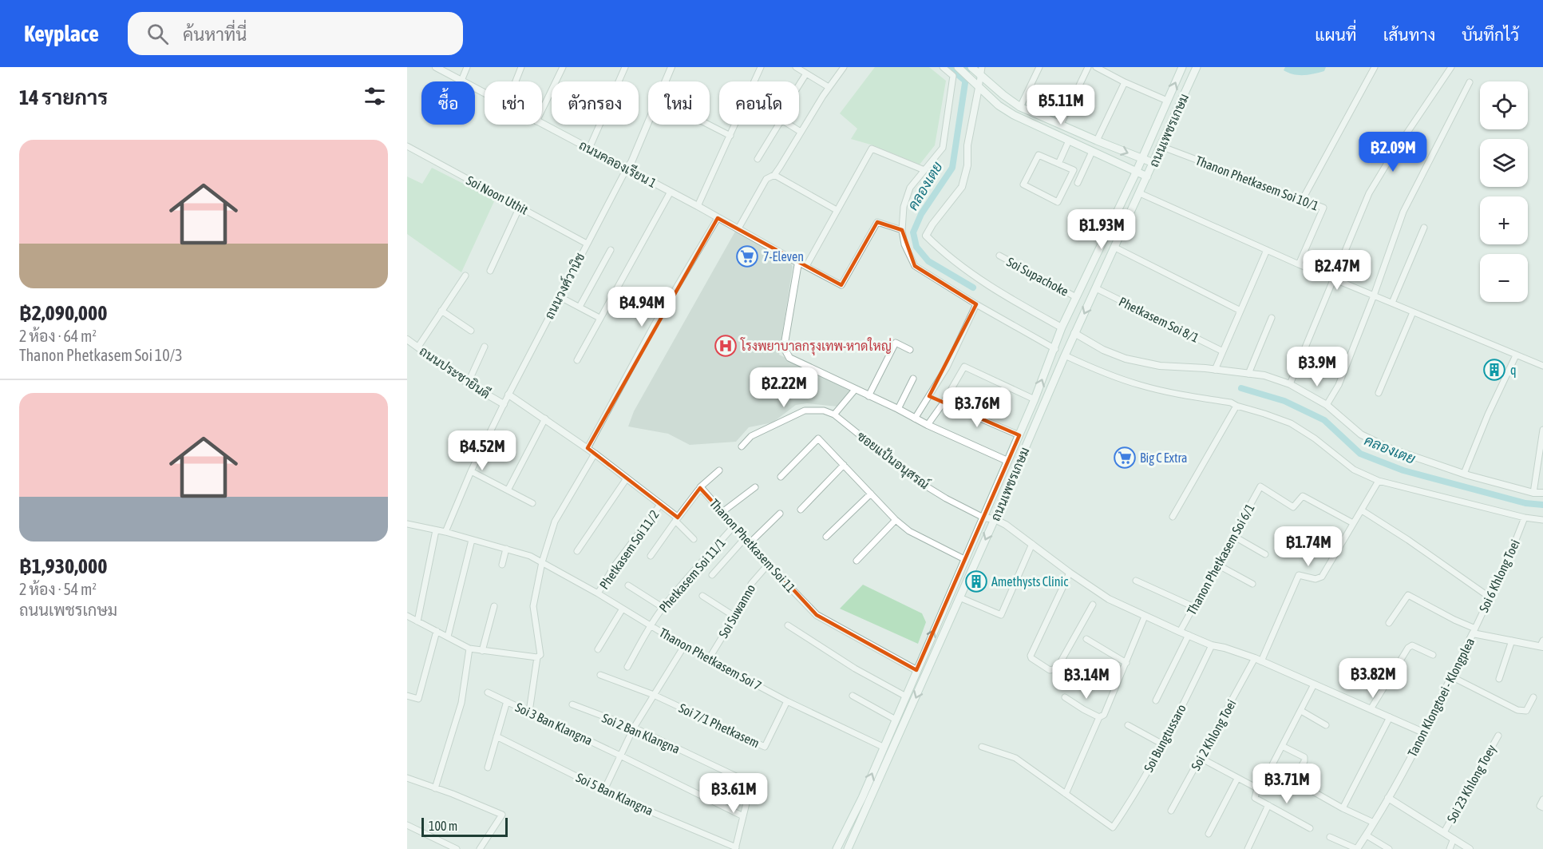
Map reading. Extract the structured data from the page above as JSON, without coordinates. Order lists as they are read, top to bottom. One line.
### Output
{"streets":{"main road":["ถนนเพชรเกษม"],"street":["ถนนคลองเรียน 1","Thanon Phetkasem Soi 10/1","Soi Noon Uthit","Soi Supachoke","ถนนวงศ์วานิช","Phetkasem Soi 8/1","ถนนประชายินดี","ซอยแป้นอนุสรณ์","Thanon Phetkasem Soi 11","Phetkasem Soi 11/2","Thanon Phetkasem Soi 6/1","Phetkasem Soi 11/1","Soi 6 Khlong Toei","Soi Suwanno","Thanon Phetkasem Soi 7","Tanon Klongtoei - Klongplea","Soi 3 Ban Klangna","Soi 7/1 Phetkasem","Soi 2 Ban Klangna","Soi 2 Khlong Toei","Soi Bungtussaro","Soi 23 Khlong Toey","Soi 5 Ban Klangna"]},"crossings":[["ถนนเพชรเกษม","Thanon Phetkasem Soi 10/1"],["ถนนเพชรเกษม","Soi Supachoke"],["ถนนเพชรเกษม","Phetkasem Soi 8/1"],["ถนนเพชรเกษม","ซอยแป้นอนุสรณ์"],["ถนนเพชรเกษม","Thanon Phetkasem Soi 11"],["ถนนเพชรเกษม","Thanon Phetkasem Soi 7"],["ถนนคลองเรียน 1","ถนนวงศ์วานิช"],["Soi Noon Uthit","ถนนวงศ์วานิช"],["ถนนวงศ์วานิช","ถนนประชายินดี"],["ถนนวงศ์วานิช","Thanon Phetkasem Soi 7"],["Thanon Phetkasem Soi 11","Phetkasem Soi 11/1"],["Thanon Phetkasem Soi 11","Soi Suwanno"],["Phetkasem Soi 11/2","Thanon Phetkasem Soi 7"],["Thanon Phetkasem Soi 6/1","Soi 2 Khlong Toei"],["Phetkasem Soi 11/1","Thanon Phetkasem Soi 7"],["Soi 6 Khlong Toei","Tanon Klongtoei - Klongplea"],["Soi Suwanno","Thanon Phetkasem Soi 7"],["Thanon Phetkasem Soi 7","Soi 7/1 Phetkasem"],["Soi 3 Ban Klangna","Soi 2 Ban Klangna"],["Soi 2 Ban Klangna","Soi 5 Ban Klangna"]],"water":["คลองเตย"],"places":{"supermarket":["7-Eleven","Big C Extra"],"hospital":["โรงพยาบาลกรุงเทพ-หาดใหญ่"],"building":["q","Amethysts Clinic"]},"scale_bar":"100 m","page":{"header":"Keyplace","search":"ค้นหาที่นี่","nav":["แผนที่","เส้นทาง","บันทึกไว้"],"heading":"14 รายการ","map_buttons":["+","−"],"chip":["ซื้อ","เช่า","ตัวกรอง","ใหม่","คอนโด"],"price":["฿5.11M","฿2.09M","฿1.93M","฿2.47M","฿4.94M","฿3.9M","฿2.22M","฿3.76M","฿4.52M","฿1.74M","฿3.82M","฿3.14M","฿3.71M","฿3.61M"],"list":[{"name":"฿2,090,000","note":"2 ห้อง · 64 m² · Thanon Phetkasem Soi 10/3"},{"name":"฿1,930,000","note":"2 ห้อง · 54 m² · ถนนเพชรเกษม"}],"scale":"100 m"}}
